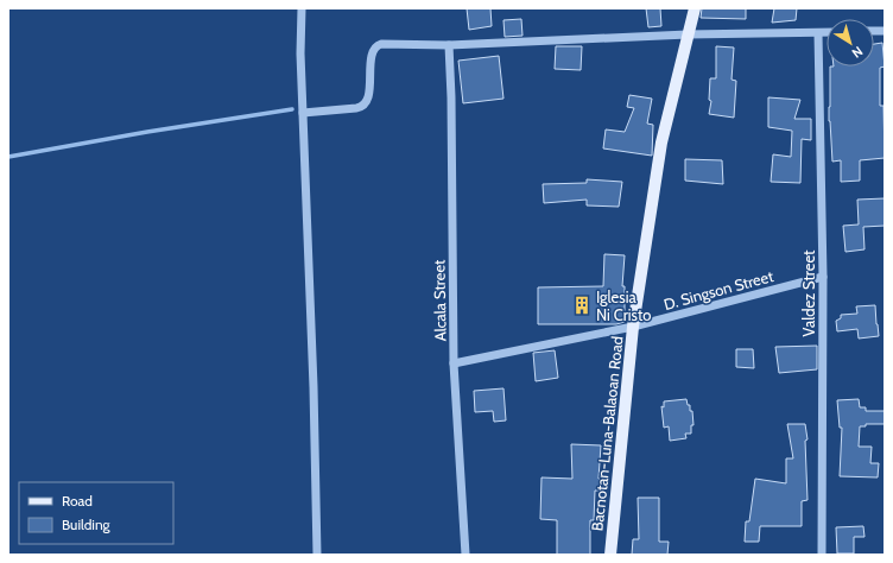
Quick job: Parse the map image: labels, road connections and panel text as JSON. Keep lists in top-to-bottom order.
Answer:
{
  "streets": {
    "main road": ["Bacnotan-Luna-Balaoan Road"],
    "street": ["D. Singson Street", "Valdez Street", "Alcala Street"]
  },
  "crossings": [
    ["D. Singson Street", "Valdez Street"],
    ["D. Singson Street", "Alcala Street"],
    ["D. Singson Street", "Bacnotan-Luna-Balaoan Road"]
  ],
  "places": {
    "building": ["Iglesia Ni Cristo"]
  },
  "legend": ["Road", "Building"],
  "north": "bottom right"
}
